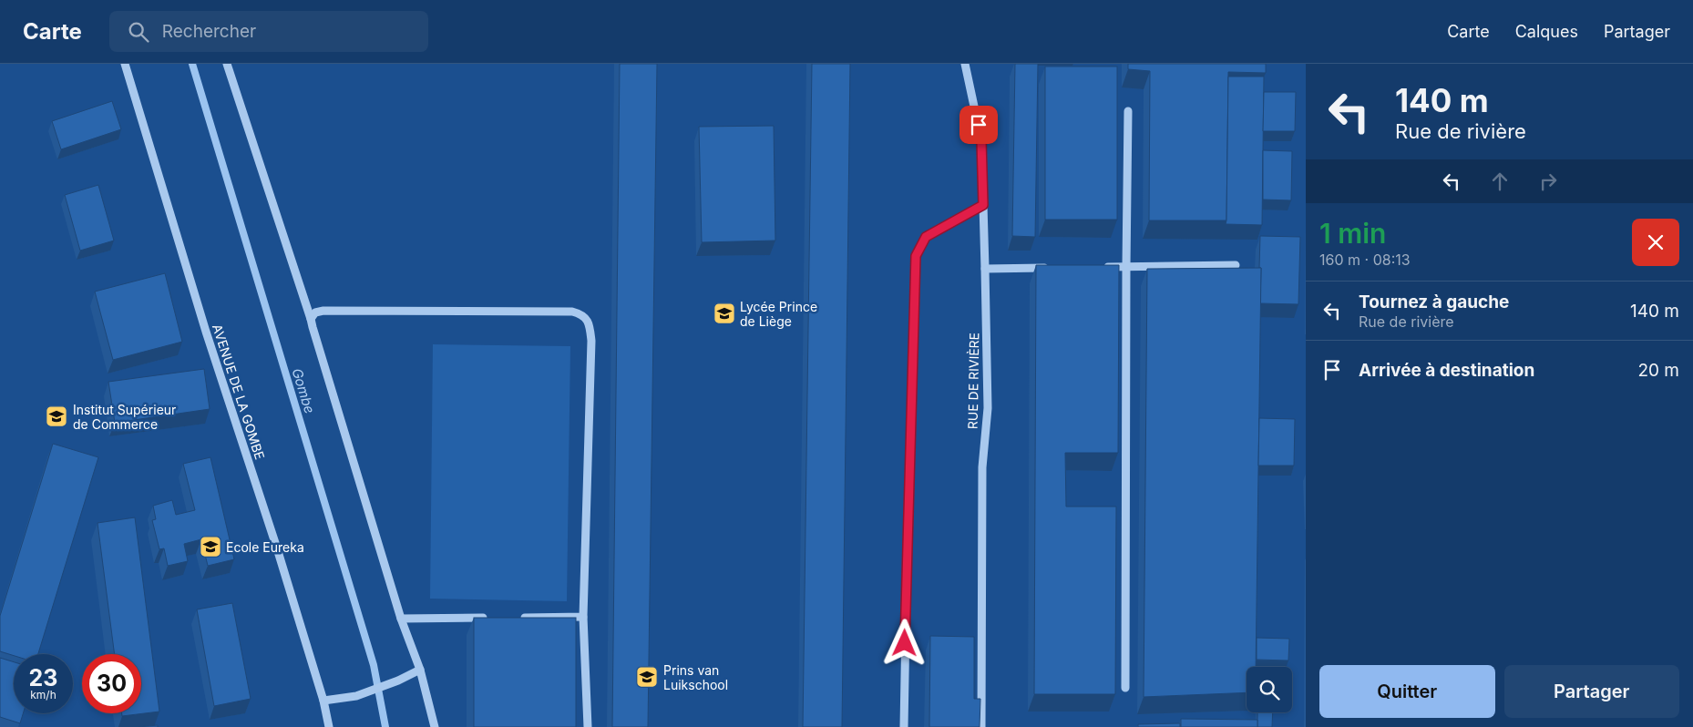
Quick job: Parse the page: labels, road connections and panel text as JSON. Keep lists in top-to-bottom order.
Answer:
{
  "streets": {
    "street": ["RUE DE RIVIÈRE", "AVENUE DE LA GOMBE"]
  },
  "water": ["Gombe"],
  "places": {
    "school or university": [
      "Lycée Prince de Liège",
      "Institut Supérieur de Commerce",
      "Ecole Eureka",
      "Prins van Luikschool"
    ]
  },
  "page": {
    "header": "Carte",
    "search": "Rechercher",
    "nav": ["Carte", "Calques", "Partager"],
    "turn": ["140 m", "Rue de rivière"],
    "heading": ["1 min", "160 m · 08:13"],
    "list": [
      {
        "name": "Tournez à gauche",
        "note": "Rue de rivière",
        "value": "140 m"
      },
      {
        "name": "Arrivée à destination",
        "value": "20 m"
      }
    ],
    "speed": "23 km/h",
    "limit": "30",
    "buttons": ["Quitter", "Partager"]
  }
}
